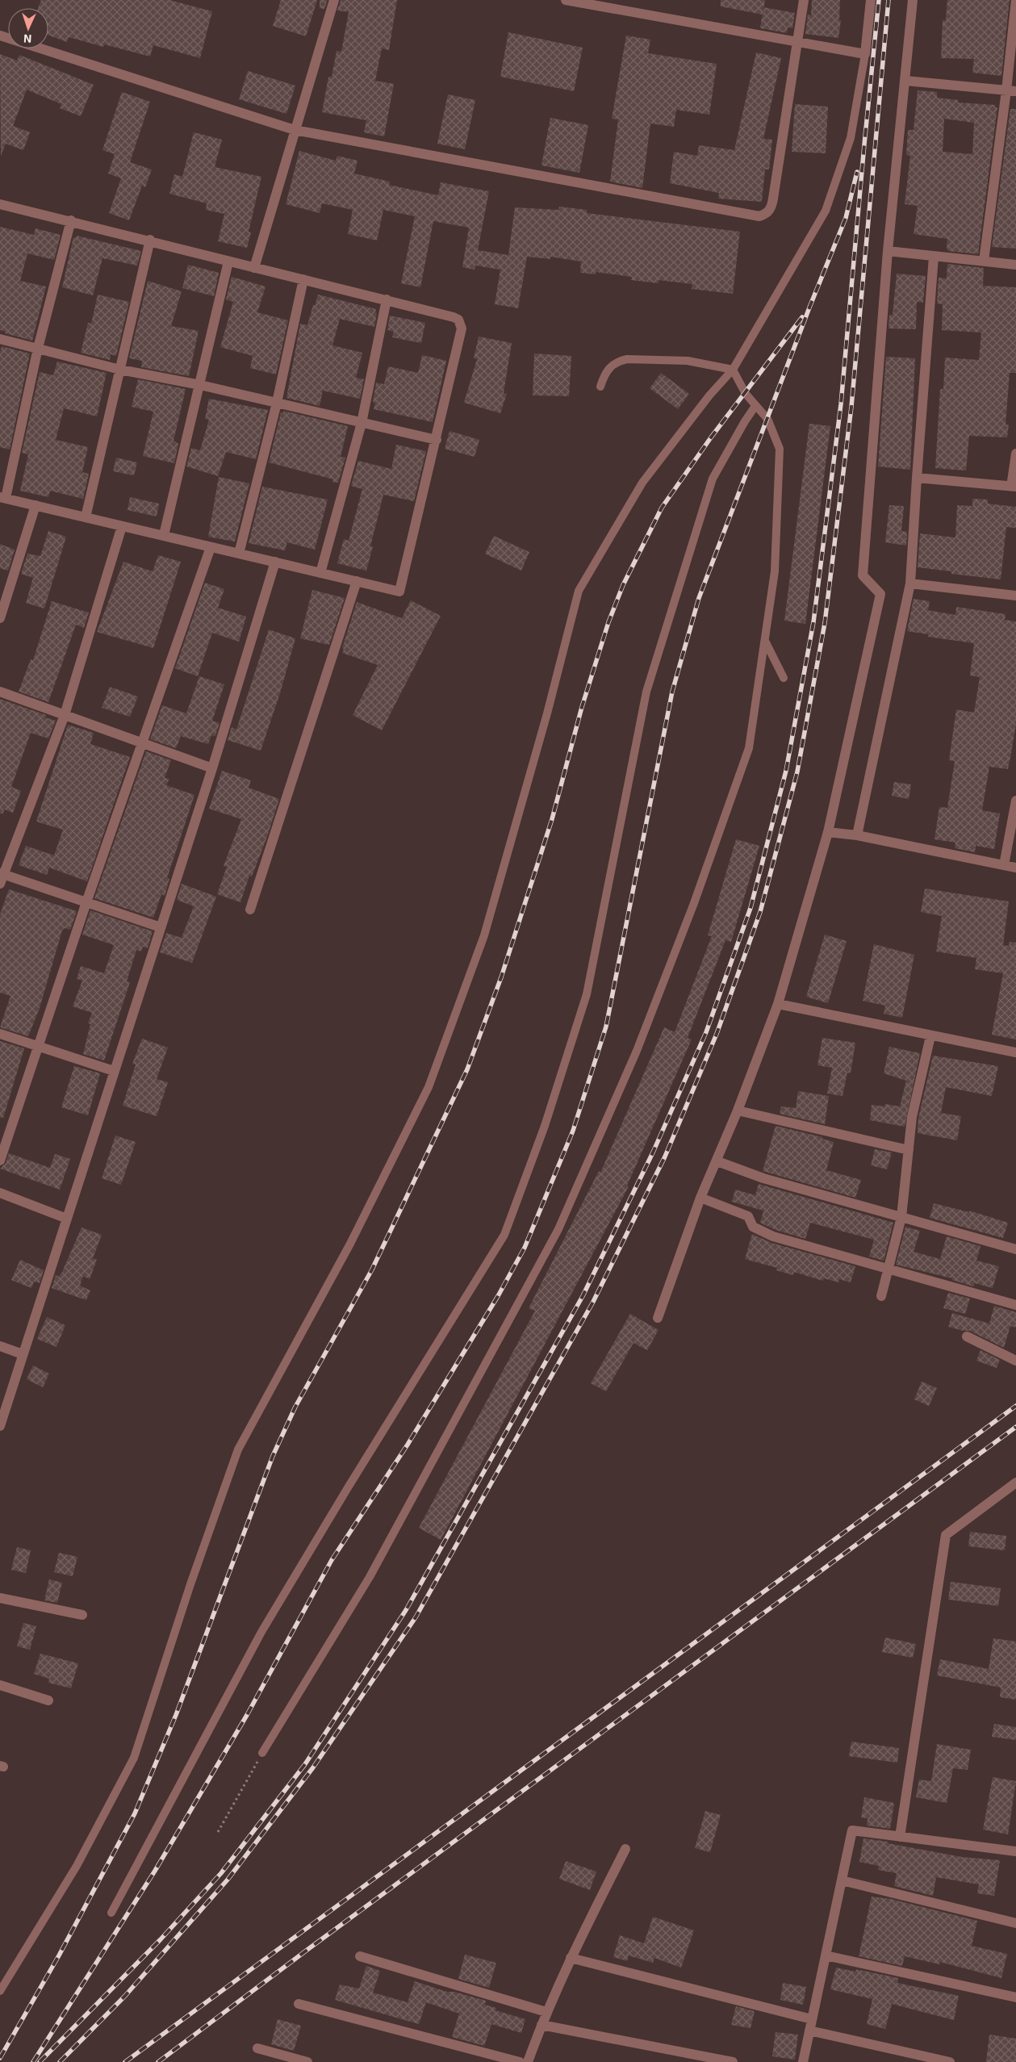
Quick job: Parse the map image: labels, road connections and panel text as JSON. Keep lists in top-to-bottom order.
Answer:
{
  "north": "bottom"
}
